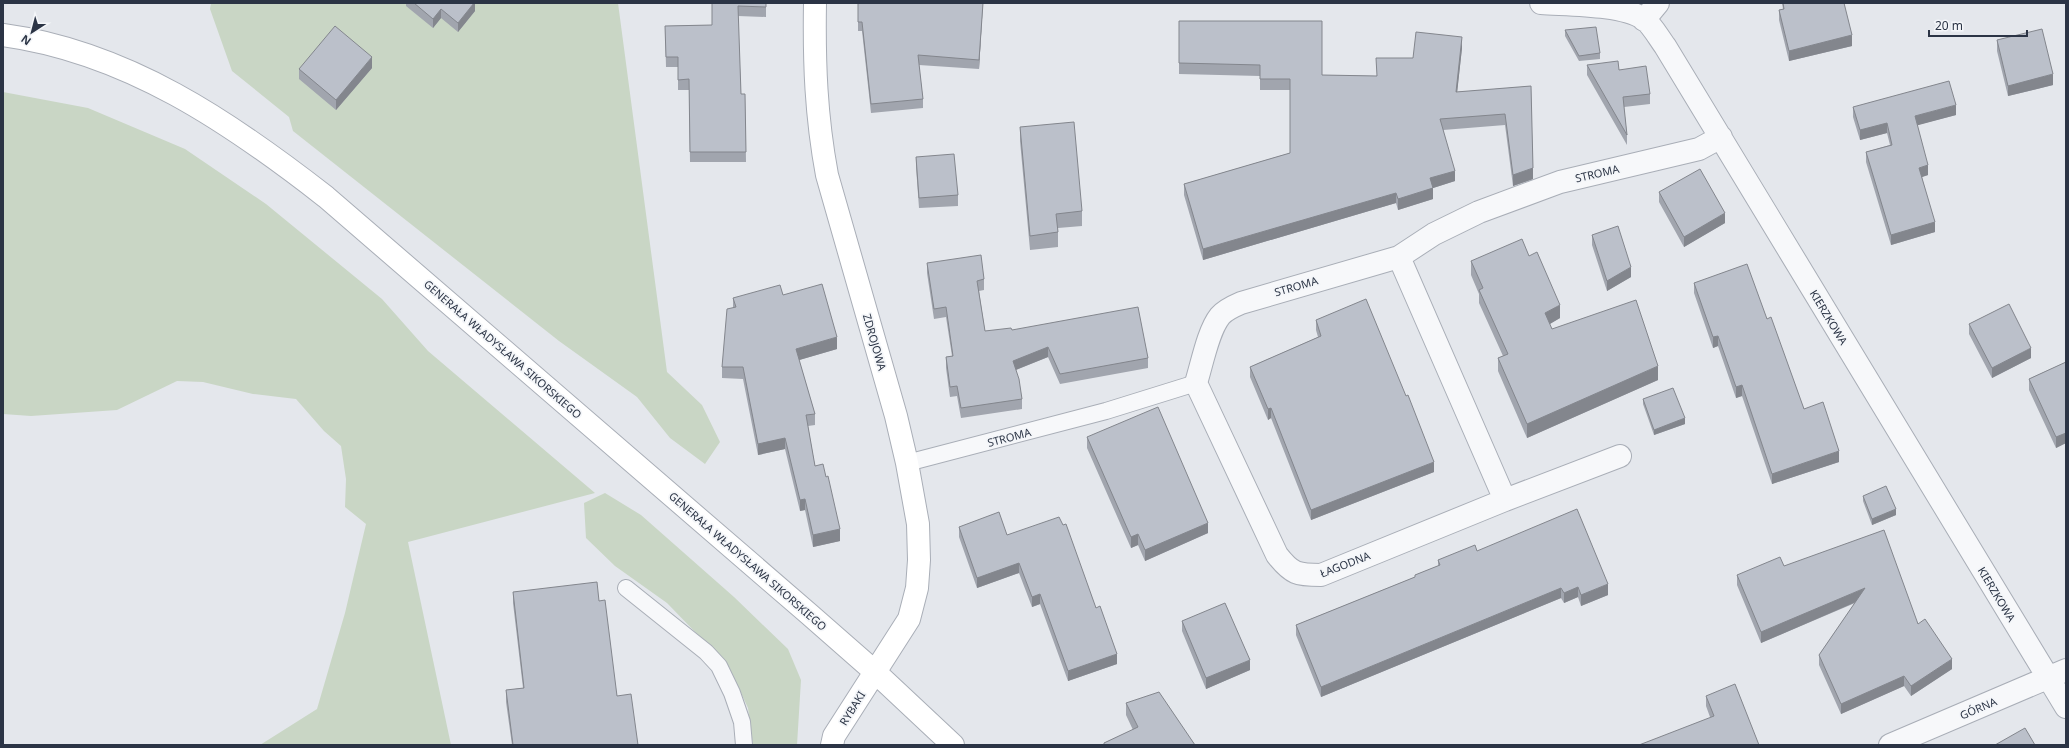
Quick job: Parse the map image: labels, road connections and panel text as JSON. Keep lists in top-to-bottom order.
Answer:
{
  "streets": {
    "street": [
      "STROMA",
      "KIERZKOWA",
      "ZDROJOWA",
      "GENERAŁA WŁADYSŁAWA SIKORSKIEGO",
      "ŁAGODNA",
      "RYBAKI",
      "GÓRNA"
    ]
  },
  "crossings": [
    ["STROMA", "KIERZKOWA"],
    ["STROMA", "ZDROJOWA"],
    ["STROMA", "ŁAGODNA"],
    ["KIERZKOWA", "GÓRNA"],
    ["ZDROJOWA", "GENERAŁA WŁADYSŁAWA SIKORSKIEGO"],
    ["ZDROJOWA", "RYBAKI"],
    ["GENERAŁA WŁADYSŁAWA SIKORSKIEGO", "RYBAKI"]
  ],
  "scale_bar": "20 m",
  "north": "bottom left"
}
